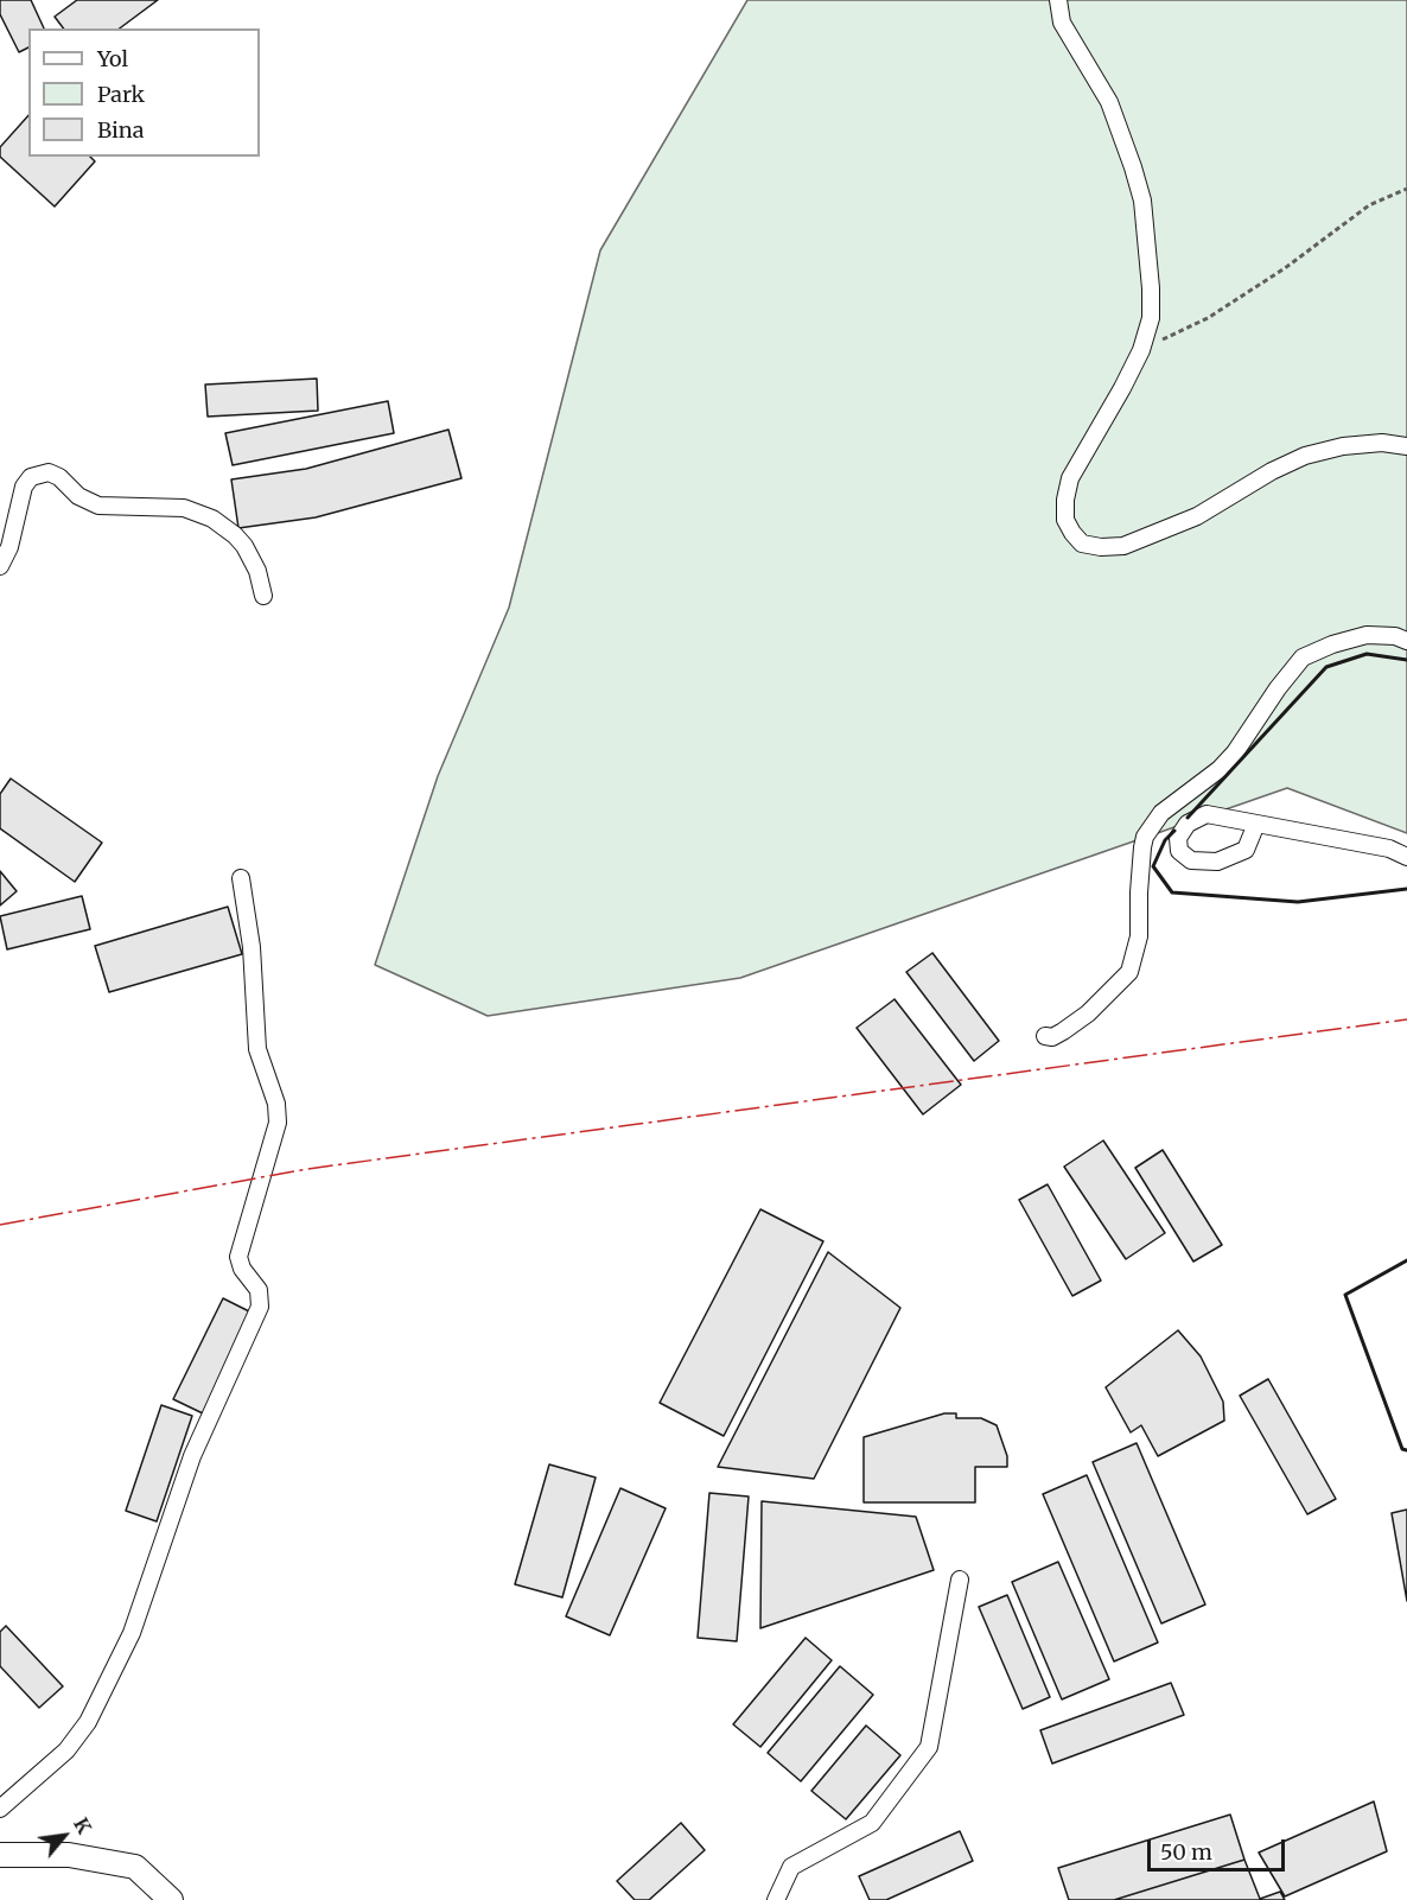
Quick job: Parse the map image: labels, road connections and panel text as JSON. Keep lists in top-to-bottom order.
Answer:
{
  "legend": ["Yol", "Park", "Bina"],
  "scale_bar": "50 m",
  "north": "top right"
}
